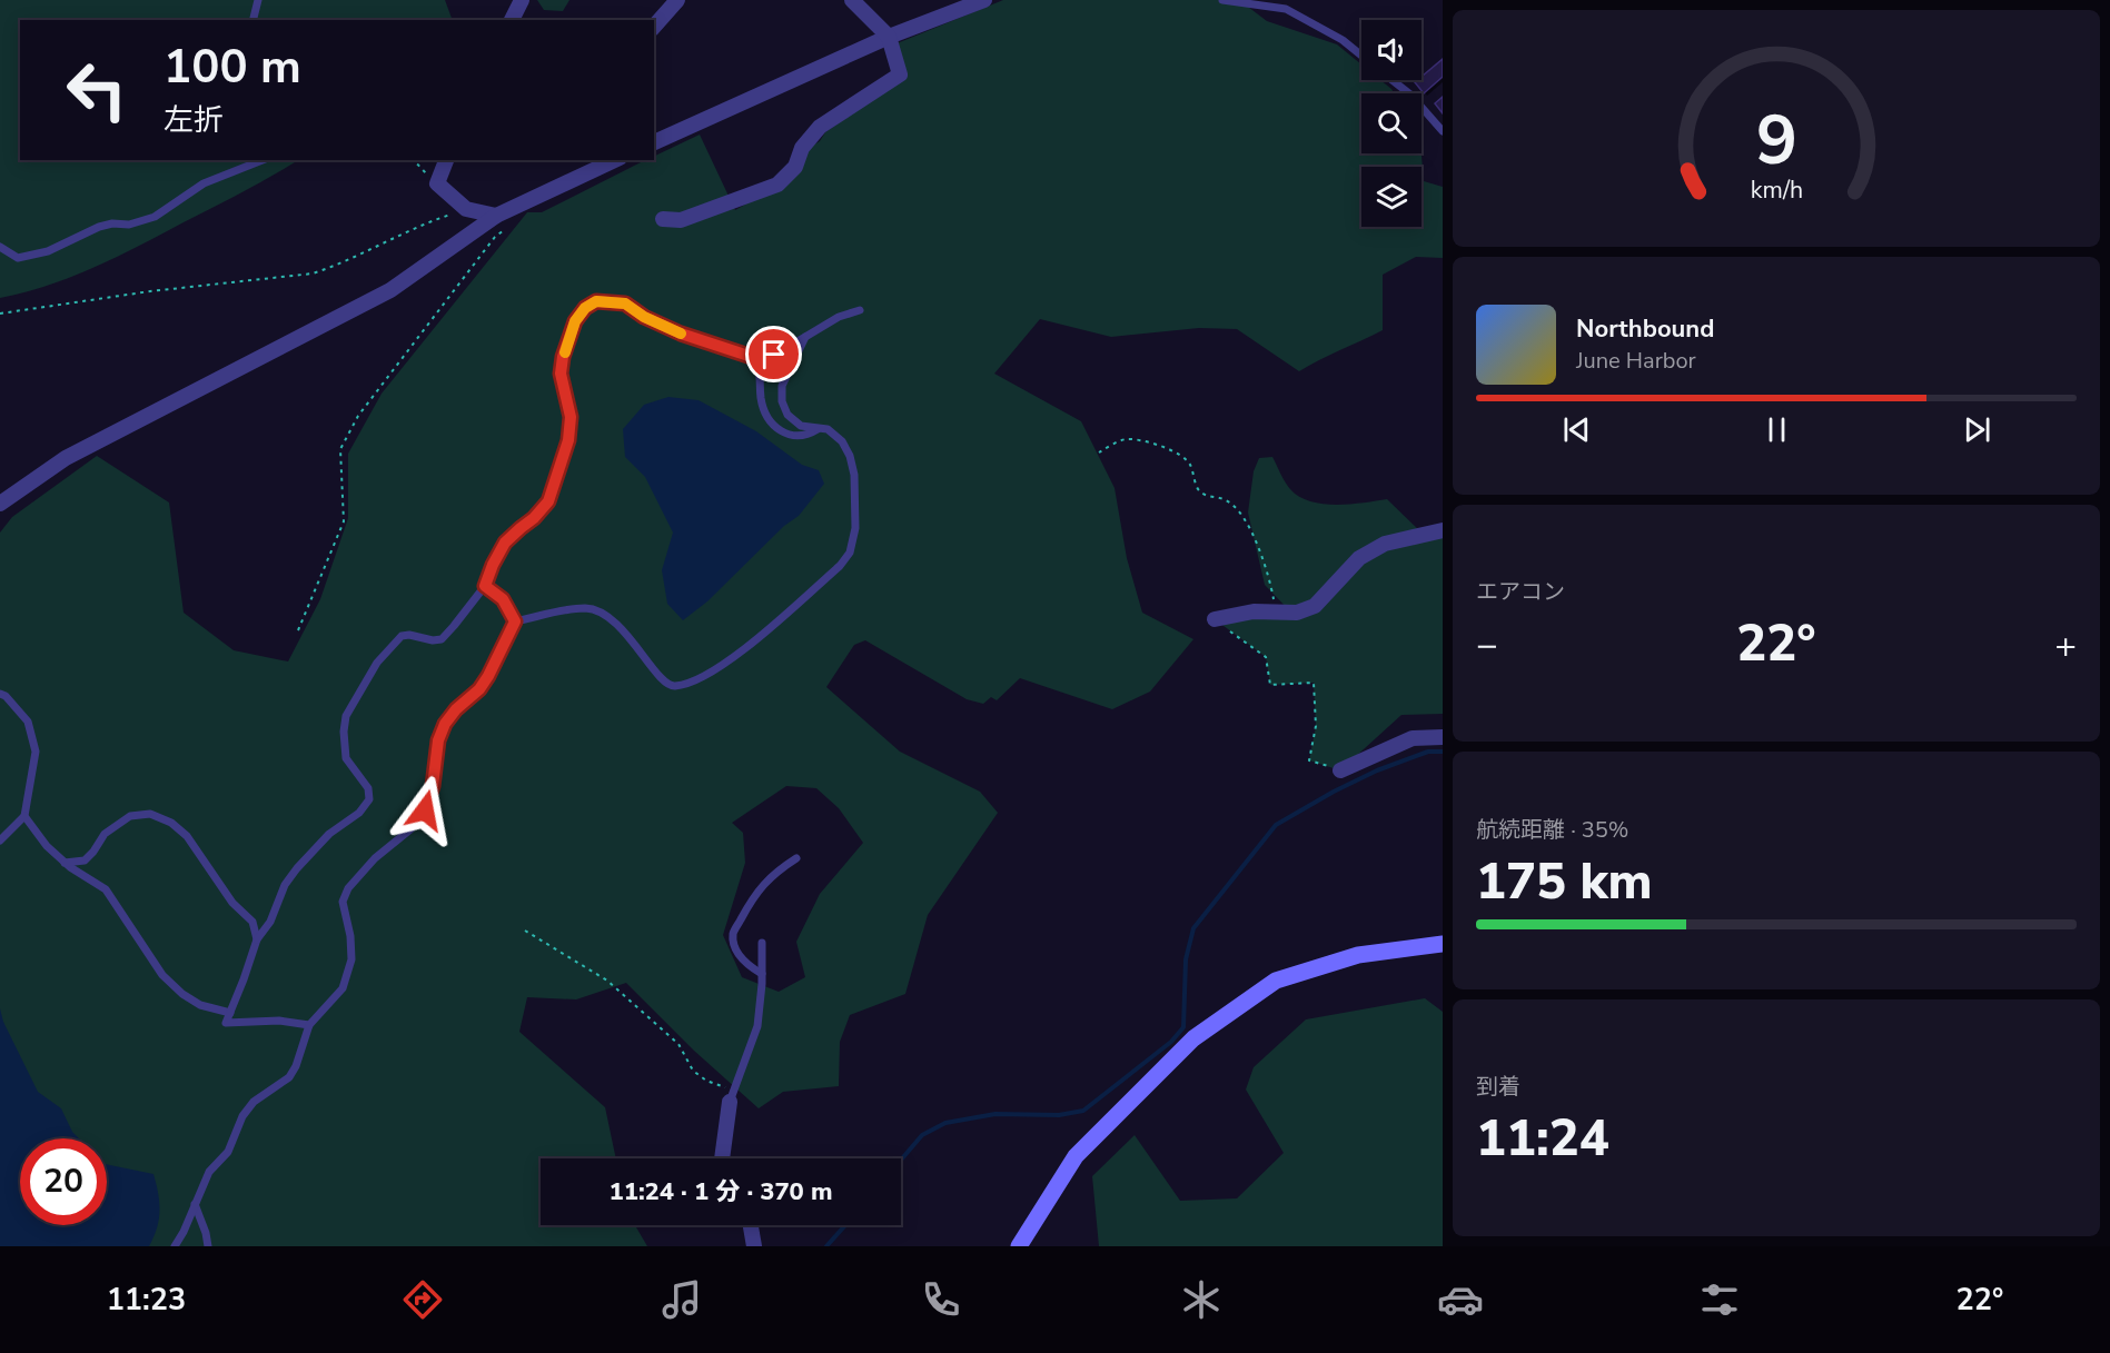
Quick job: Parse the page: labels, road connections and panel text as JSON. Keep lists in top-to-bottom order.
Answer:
{
  "page": {
    "turn": ["100 m", "左折"],
    "song": ["Northbound", "June Harbor"],
    "tile": [
      "エアコン",
      ["航続距離 · 35%", "175 km"],
      ["到着", "11:24"]
    ],
    "heat": ["−", "22°", "+"],
    "limit": "20",
    "trip": "11:24 · 1 分 · 370 m",
    "tabs": ["11:23", "22°"],
    "gauge": ["9", "km/h"]
  }
}
